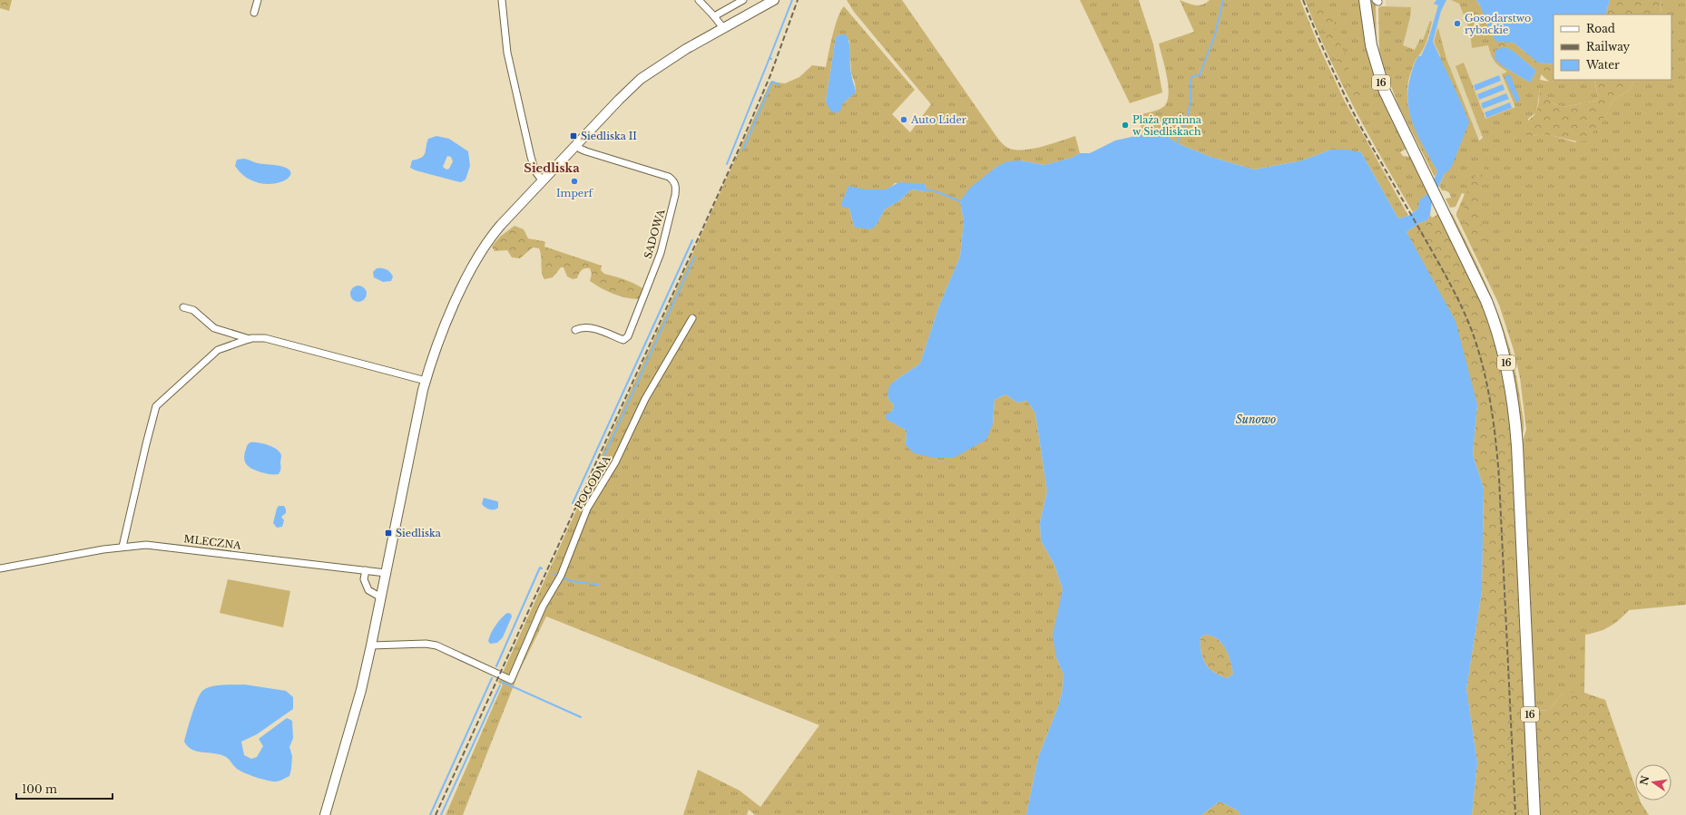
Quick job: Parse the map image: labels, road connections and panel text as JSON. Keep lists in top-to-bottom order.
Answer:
{
  "streets": {
    "main road": ["16"],
    "street": ["SADOWA", "POGODNA", "MLECZNA"]
  },
  "districts": ["Siedliska"],
  "water": ["Sunowo"],
  "places": {
    "other": [
      "Gosodarstwo rybackie",
      "Auto Lider",
      "Plaża gminna w Siedliskach",
      "Imperf"
    ],
    "transit": ["Siedliska II", "Siedliska"]
  },
  "legend": ["Road", "Railway", "Water"],
  "scale_bar": "100 m",
  "north": "left"
}
